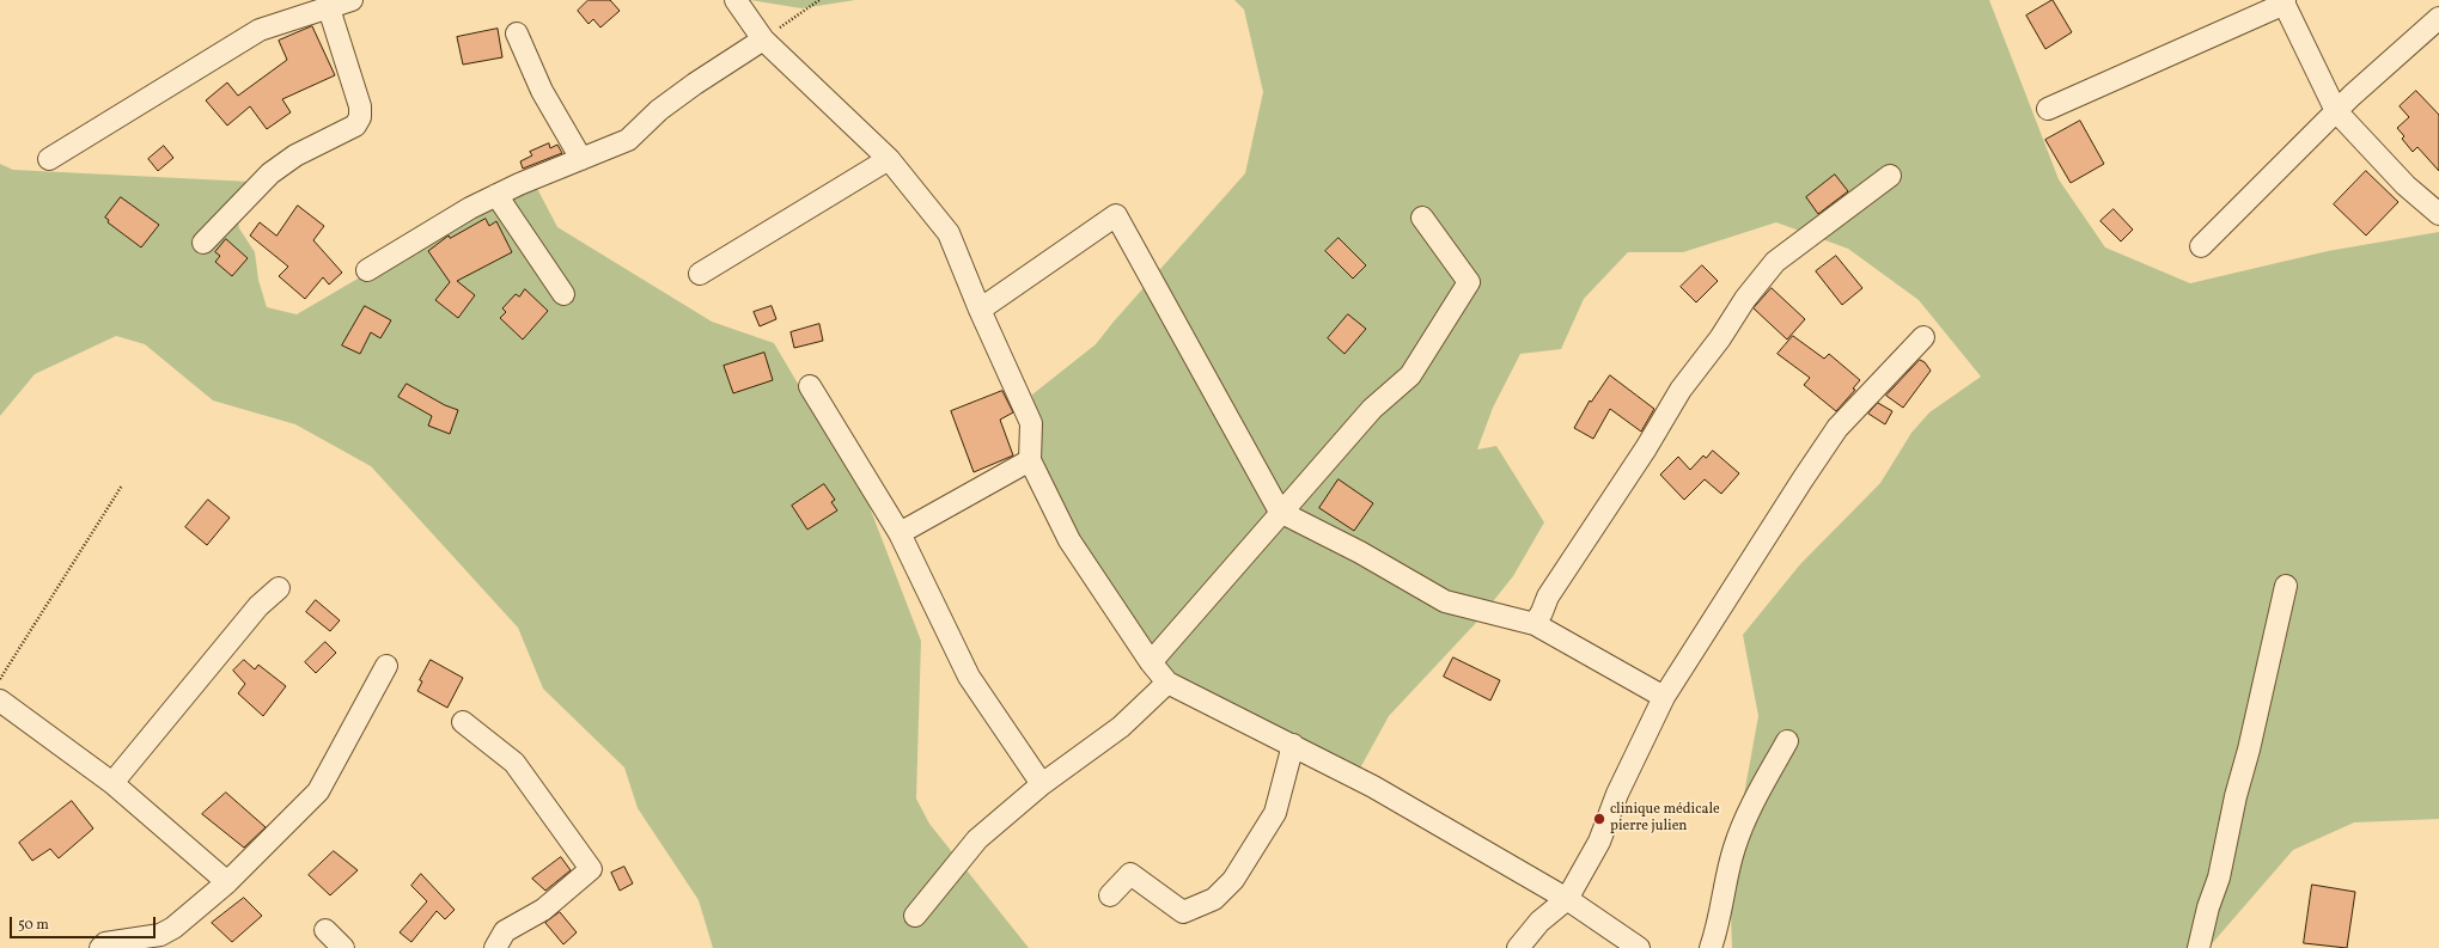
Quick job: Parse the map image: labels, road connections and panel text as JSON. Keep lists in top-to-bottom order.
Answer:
{
  "places": ["clinique médicale pierre julien"],
  "scale_bar": "50 m"
}
